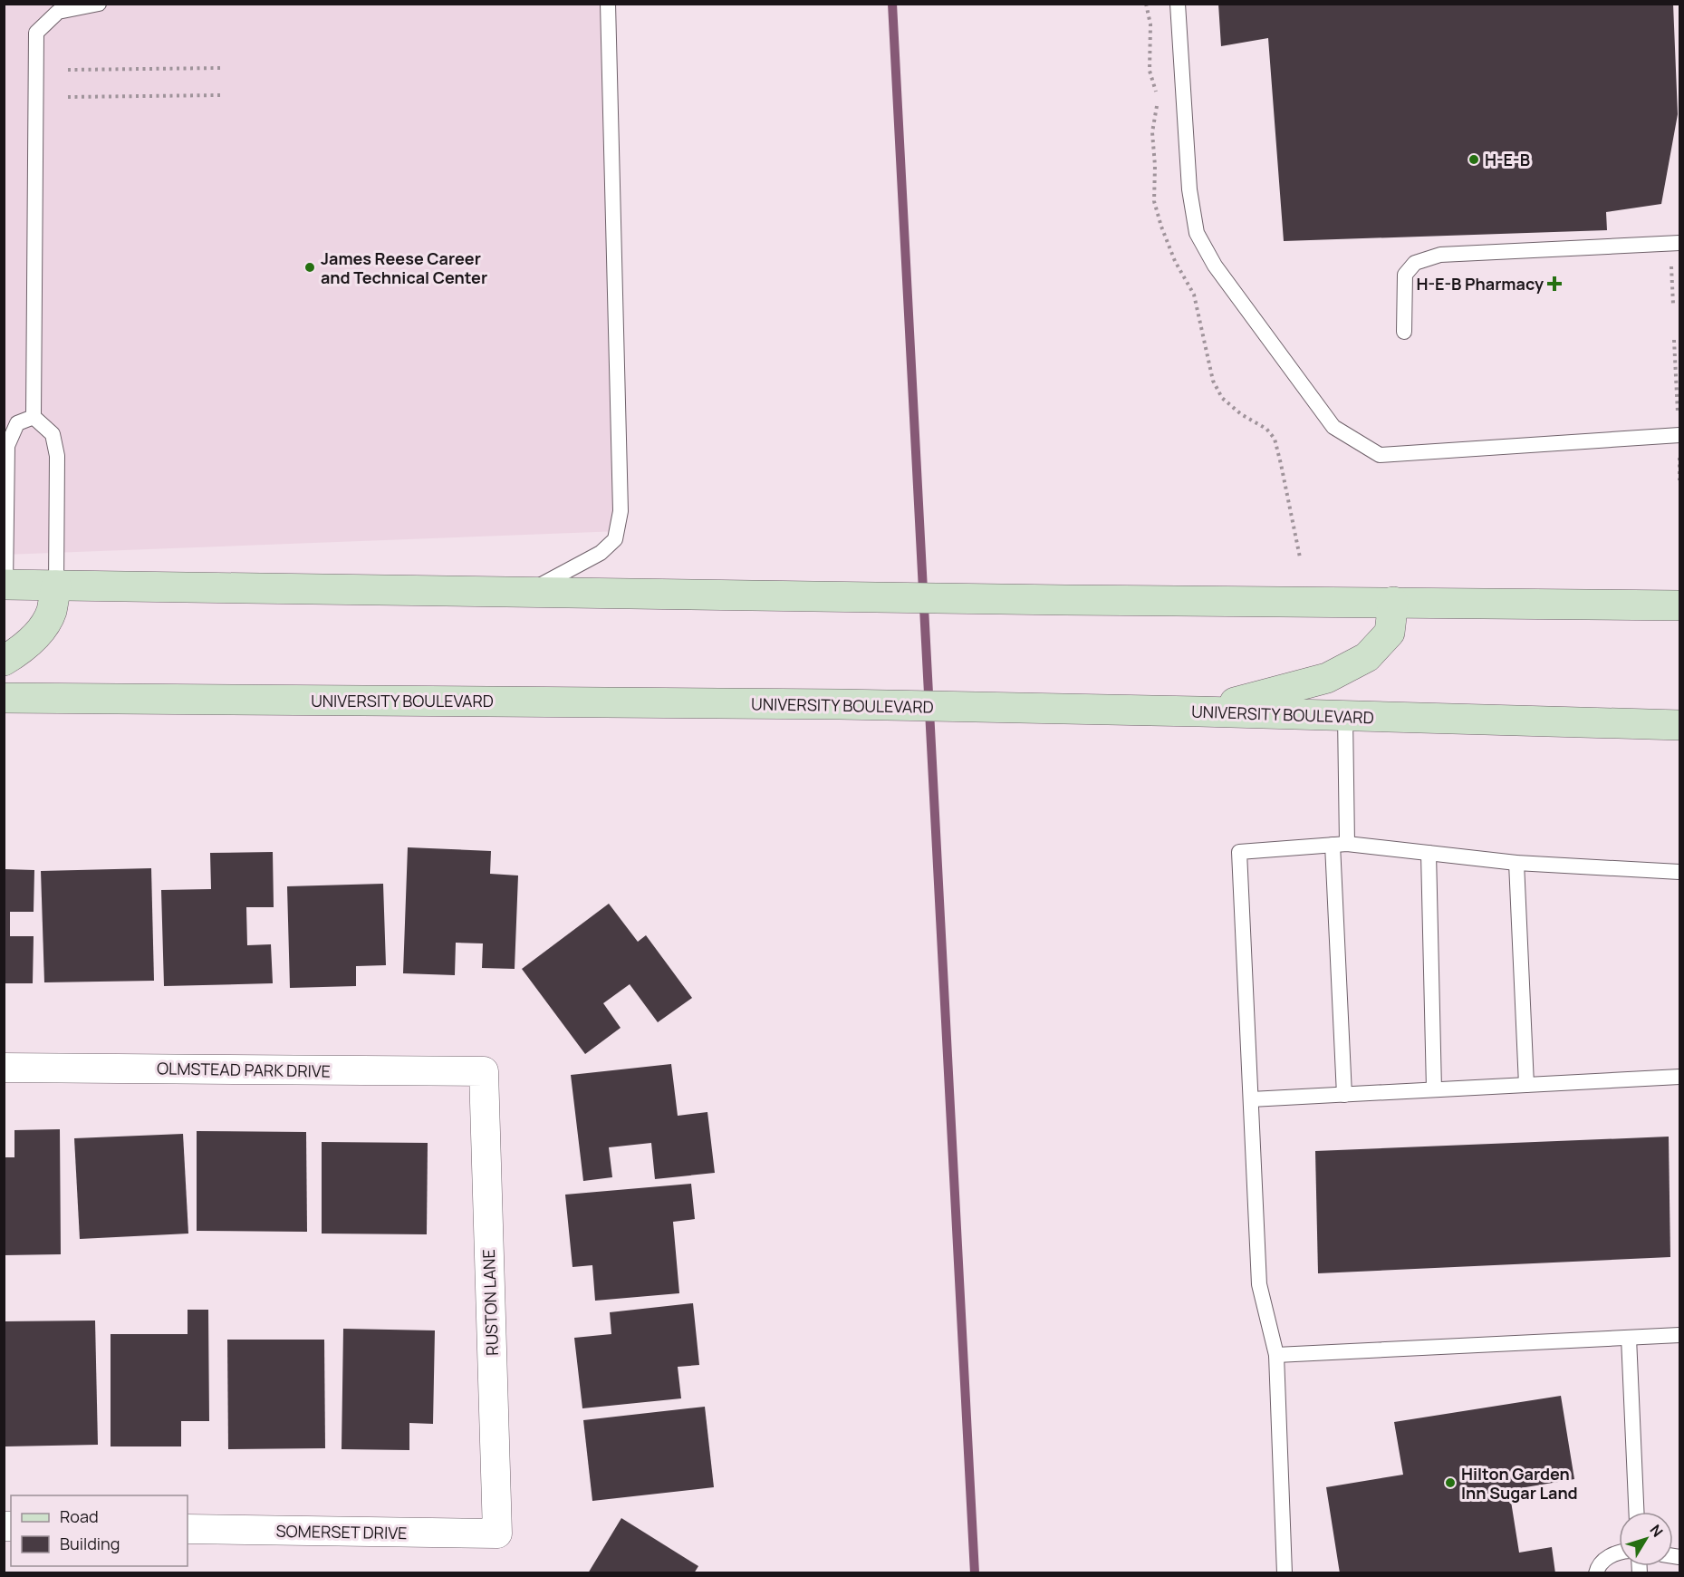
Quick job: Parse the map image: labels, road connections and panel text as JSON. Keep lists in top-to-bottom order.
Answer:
{
  "streets": {
    "main road": ["UNIVERSITY BOULEVARD"],
    "street": ["OLMSTEAD PARK DRIVE", "RUSTON LANE", "SOMERSET DRIVE"]
  },
  "crossings": [
    ["OLMSTEAD PARK DRIVE", "RUSTON LANE"],
    ["RUSTON LANE", "SOMERSET DRIVE"]
  ],
  "places": {
    "other": ["H-E-B", "James Reese Career and Technical Center", "Hilton Garden Inn Sugar Land"],
    "health": ["H-E-B Pharmacy"]
  },
  "legend": ["Road", "Building"],
  "north": "top right"
}
